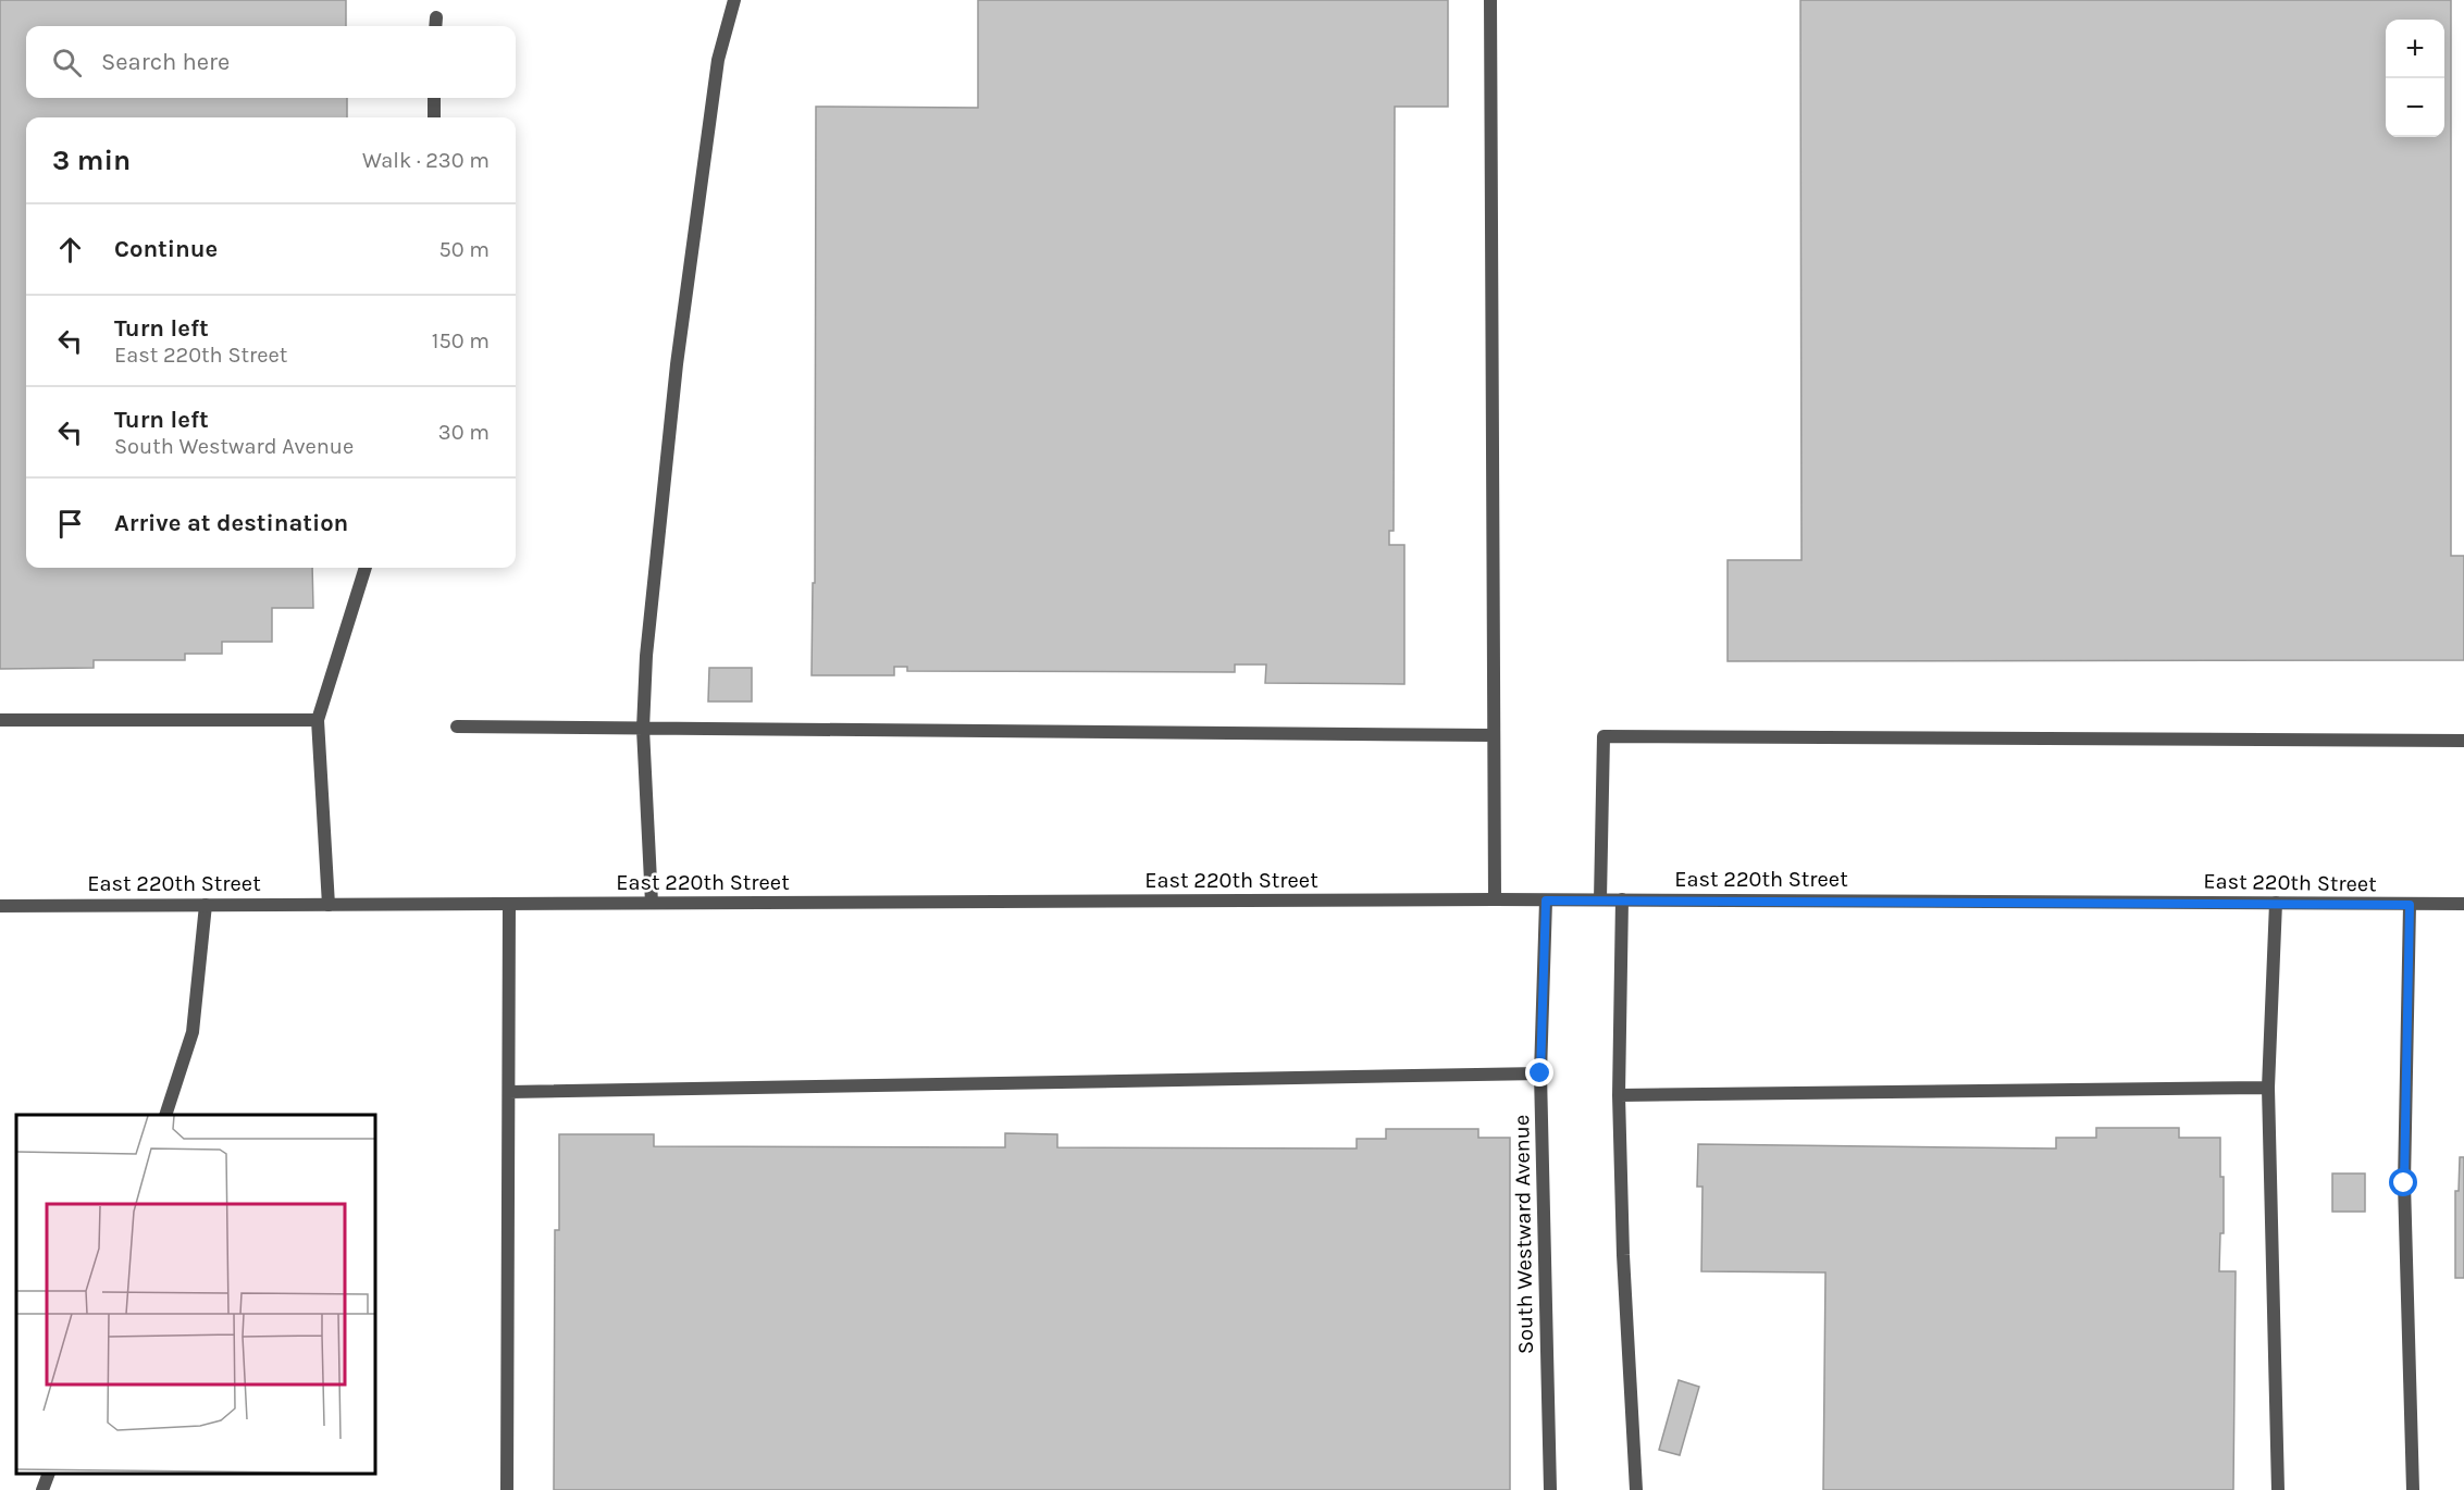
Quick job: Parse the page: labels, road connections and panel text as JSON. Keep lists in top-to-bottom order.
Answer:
{
  "streets": {
    "street": ["East 220th Street", "South Westward Avenue"]
  },
  "crossings": [
    ["East 220th Street", "South Westward Avenue"]
  ],
  "page": {
    "map_buttons": ["+", "−"],
    "search": "Search here",
    "heading": ["3 min", "Walk · 230 m"],
    "list": [
      ["Continue", "50 m"],
      ["Turn left", "East 220th Street", "150 m"],
      ["Turn left", "South Westward Avenue", "30 m"],
      "Arrive at destination"
    ]
  }
}
